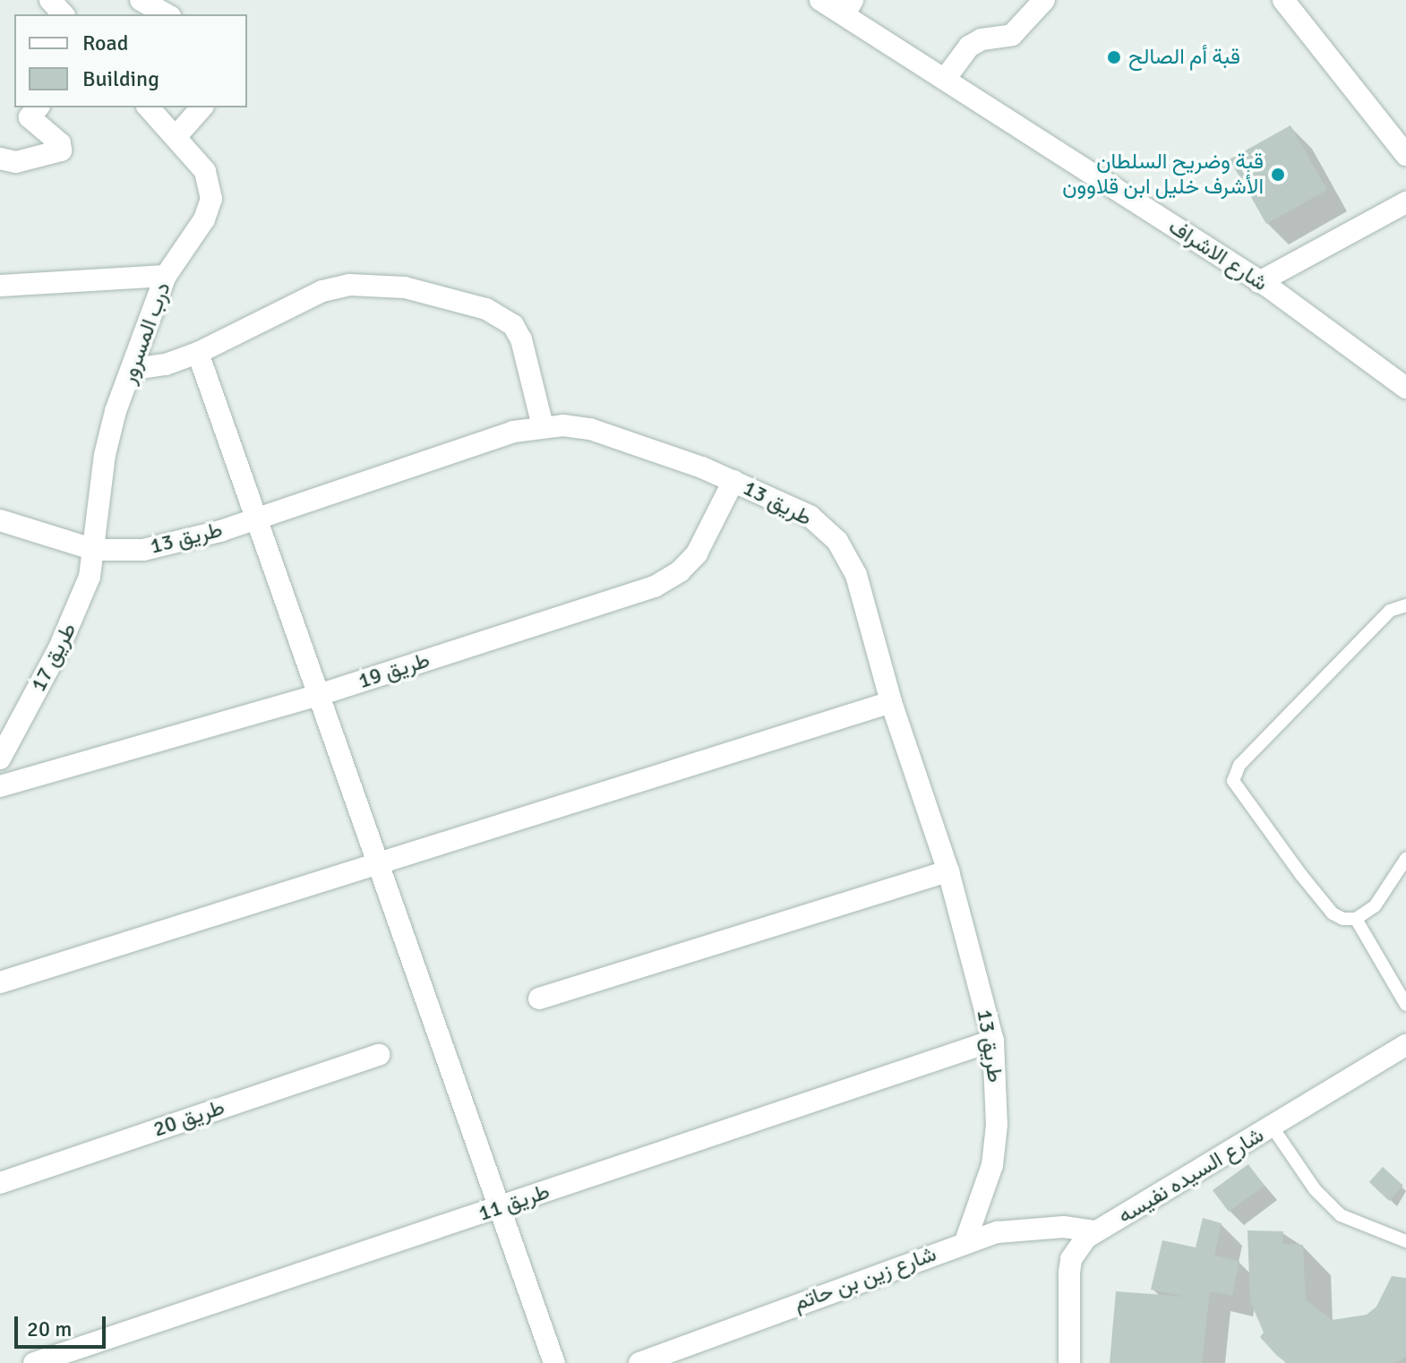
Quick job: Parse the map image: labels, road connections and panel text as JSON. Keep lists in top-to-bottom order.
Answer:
{
  "streets": {
    "street": [
      "شارع الاشراف",
      "درب المسرور",
      "طريق 13",
      "طريق 17",
      "طريق 19",
      "طريق 20",
      "شارع السيده نفيسه",
      "طريق 11",
      "شارع زين بن حاتم"
    ]
  },
  "crossings": [
    ["درب المسرور", "طريق 13"],
    ["درب المسرور", "طريق 17"],
    ["طريق 13", "طريق 17"],
    ["طريق 13", "طريق 19"],
    ["طريق 13", "طريق 11"],
    ["طريق 13", "شارع زين بن حاتم"],
    ["شارع السيده نفيسه", "شارع زين بن حاتم"]
  ],
  "places": ["قبة أم الصالح", "قبة وضريح السلطان الأشرف خليل ابن قلاوون"],
  "legend": ["Road", "Building"],
  "scale_bar": "20 m"
}
